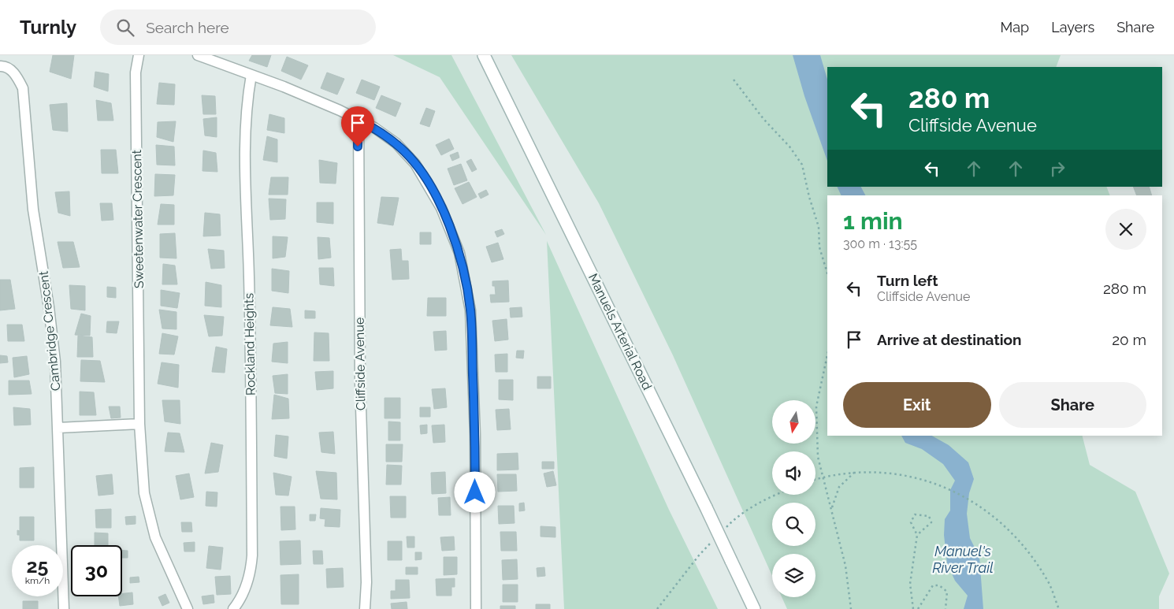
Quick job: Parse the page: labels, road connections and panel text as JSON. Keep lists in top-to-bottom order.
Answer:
{
  "streets": {
    "main road": ["Manuels Arterial Road"],
    "street": [
      "Sweetenwater Crescent",
      "Cambridge Crescent",
      "Rockland Heights",
      "Cliffside Avenue"
    ]
  },
  "water": ["Manuel's River Trail"],
  "north": "bottom",
  "page": {
    "header": "Turnly",
    "search": "Search here",
    "nav": ["Map", "Layers", "Share"],
    "turn": ["280 m", "Cliffside Avenue"],
    "heading": ["1 min", "300 m · 13:55"],
    "list": [
      {
        "name": "Turn left",
        "note": "Cliffside Avenue",
        "value": "280 m"
      },
      {
        "name": "Arrive at destination",
        "value": "20 m"
      }
    ],
    "buttons": ["Exit", "Share"],
    "speed": "25 km/h",
    "limit": "30"
  }
}
